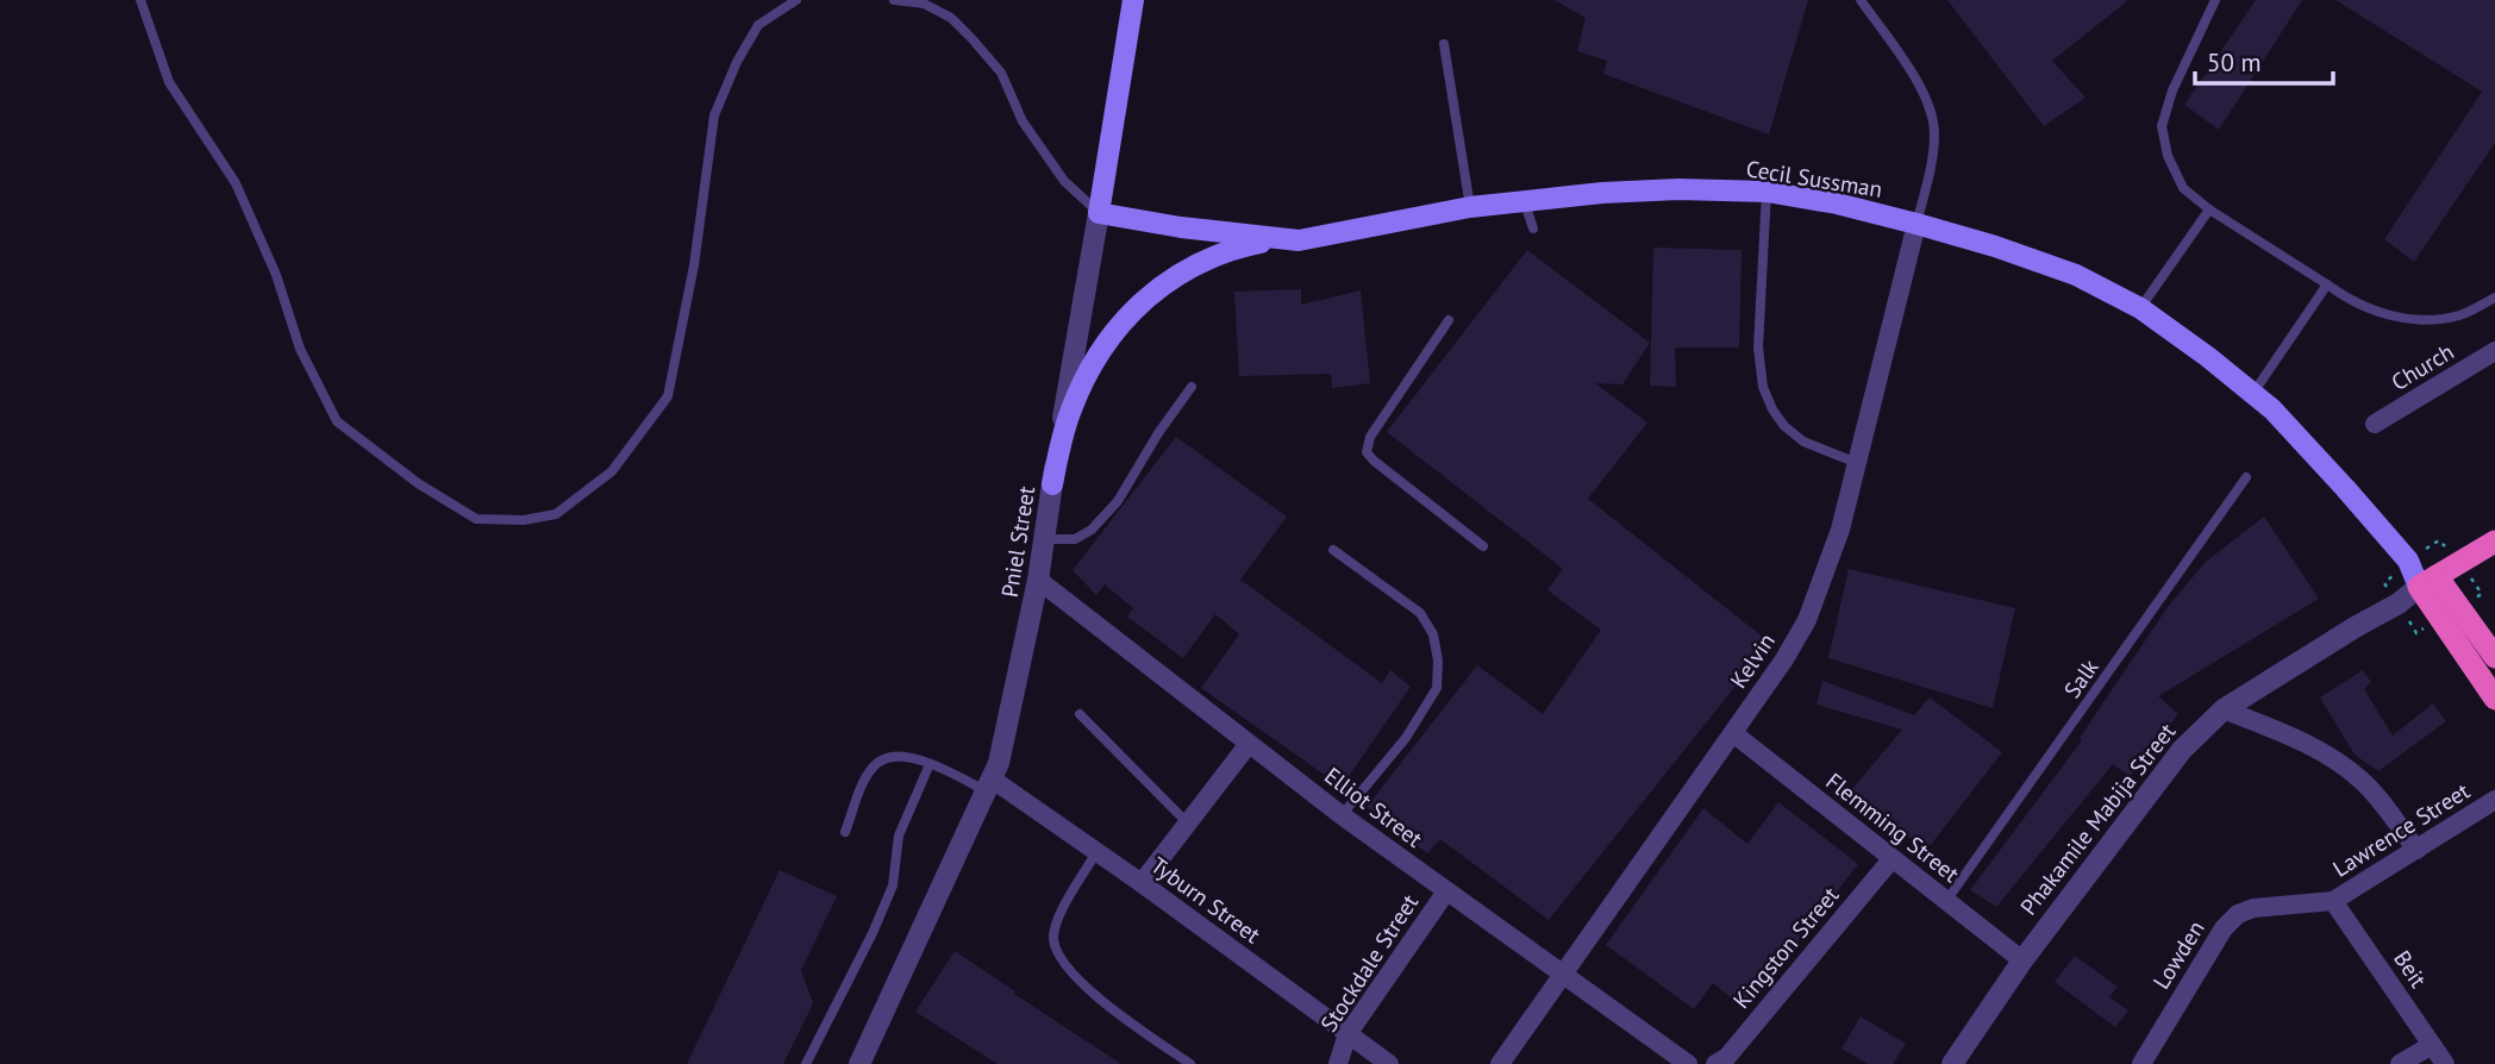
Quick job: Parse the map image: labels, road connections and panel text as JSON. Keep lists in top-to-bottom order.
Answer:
{
  "streets": {
    "highway": ["Phakamile Mabija Street"],
    "main road": ["Cecil Sussman", "Pniel Street"],
    "street": [
      "Church",
      "Kelvin",
      "Elliot Street",
      "Flemming Street",
      "Lawrence Street",
      "Tyburn Street",
      "Kingston Street",
      "Lowden",
      "Stockdale Street",
      "Beit"
    ],
    "lane": ["Salk"]
  },
  "crossings": [
    ["Cecil Sussman", "Pniel Street"],
    ["Cecil Sussman", "Kelvin"],
    ["Cecil Sussman", "Phakamile Mabija Street"],
    ["Pniel Street", "Elliot Street"],
    ["Pniel Street", "Tyburn Street"],
    ["Kelvin", "Elliot Street"],
    ["Kelvin", "Flemming Street"],
    ["Salk", "Flemming Street"],
    ["Elliot Street", "Stockdale Street"],
    ["Phakamile Mabija Street", "Flemming Street"],
    ["Flemming Street", "Kingston Street"],
    ["Lawrence Street", "Lowden"],
    ["Lawrence Street", "Beit"],
    ["Tyburn Street", "Stockdale Street"],
    ["Lowden", "Beit"]
  ],
  "scale_bar": "50 m"
}
